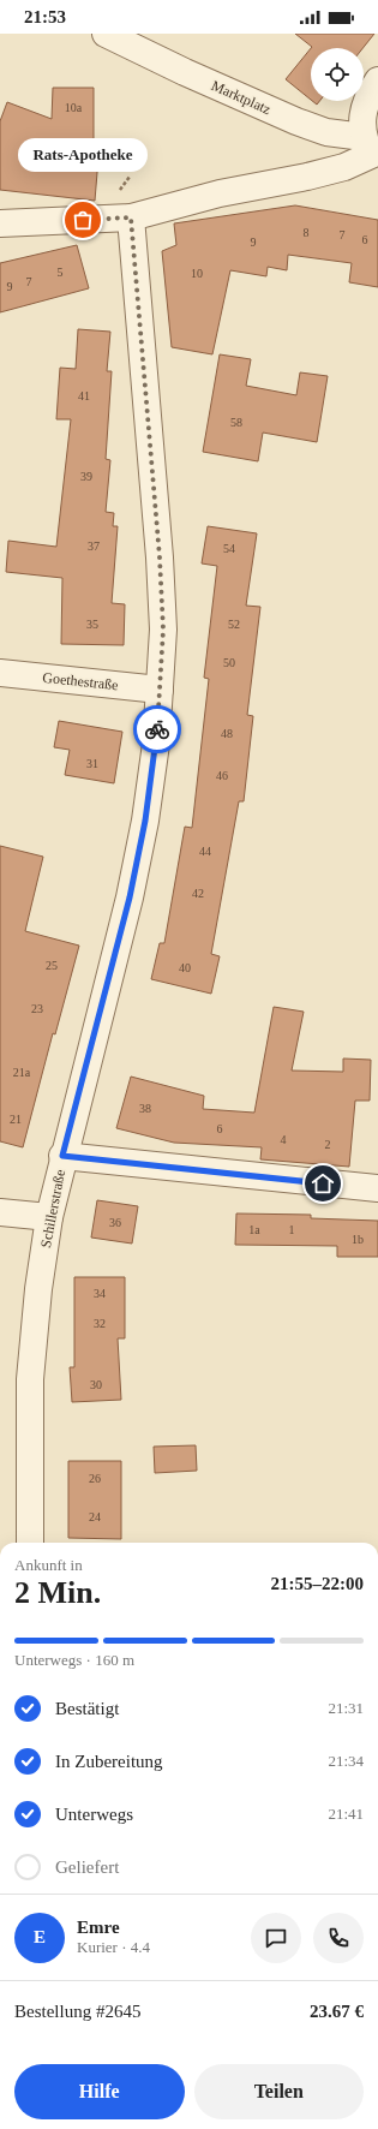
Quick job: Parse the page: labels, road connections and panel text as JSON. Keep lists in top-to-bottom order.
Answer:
{
  "streets": {
    "street": ["Marktplatz", "Goethestraße", "Schillerstraße"]
  },
  "crossings": [
    ["Goethestraße", "Schillerstraße"]
  ],
  "places": ["Rats-Apotheke"],
  "house_numbers": [
    "10a",
    "8",
    "7",
    "6",
    "9",
    "5",
    "10",
    "7",
    "9",
    "41",
    "58",
    "39",
    "37",
    "54",
    "35",
    "52",
    "50",
    "48",
    "31",
    "46",
    "44",
    "42",
    "25",
    "40",
    "23",
    "21a",
    "38",
    "21",
    "6",
    "4",
    "2",
    "36",
    "1a",
    "1",
    "1b",
    "34",
    "32",
    "30",
    "26",
    "24"
  ],
  "page": {
    "status": "21:53",
    "bubble": "Rats-Apotheke",
    "heading": ["2 Min.", "Ankunft in", "21:55–22:00"],
    "panel": [
      "Emre",
      "Kurier · 4.4",
      "Bestellung #2645",
      "23.67 €"
    ],
    "bar": "Unterwegs · 160 m",
    "list": [
      ["Bestätigt", "21:31"],
      ["In Zubereitung", "21:34"],
      ["Unterwegs", "21:41"],
      "Geliefert"
    ],
    "round": "E",
    "buttons": ["Hilfe", "Teilen"]
  }
}
